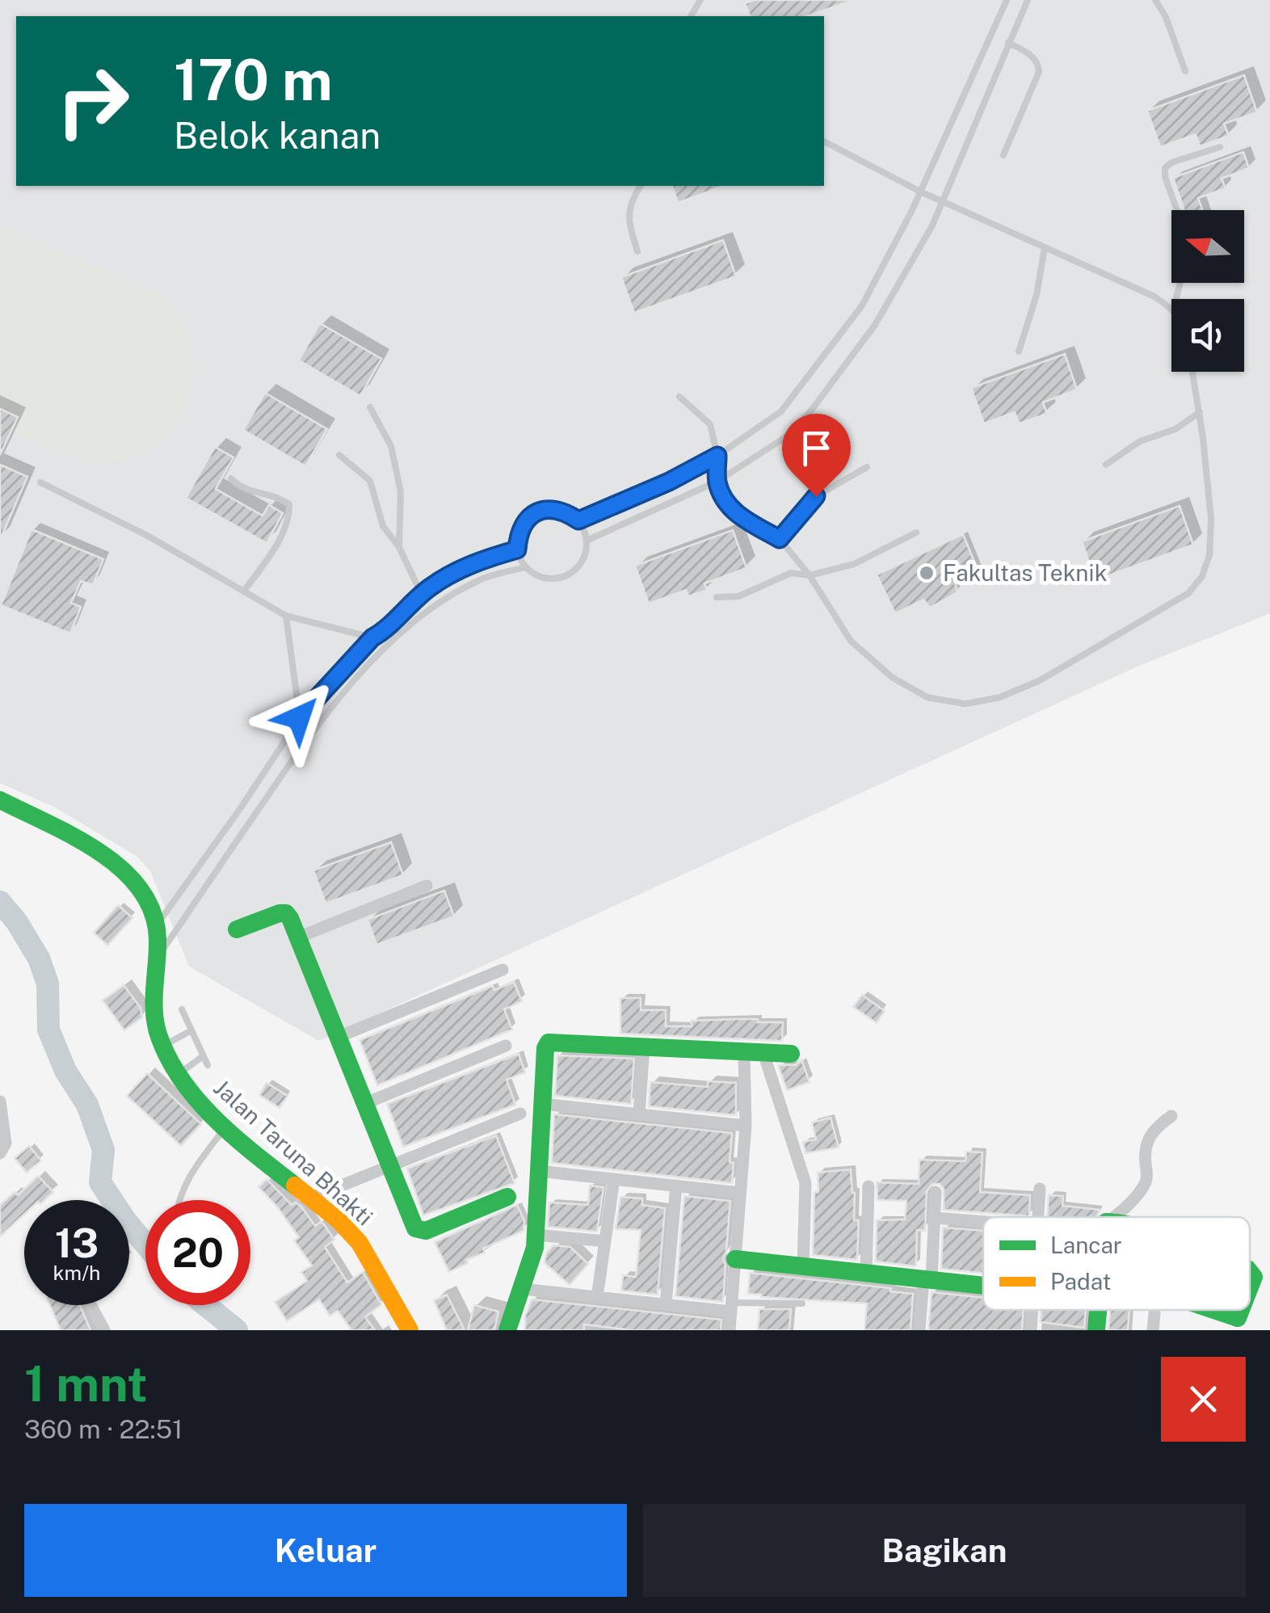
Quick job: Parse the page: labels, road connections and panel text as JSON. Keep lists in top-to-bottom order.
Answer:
{
  "streets": {
    "street": ["Jalan Taruna Bhakti"]
  },
  "places": ["Fakultas Teknik"],
  "legend": ["Lancar", "Padat"],
  "north": "left",
  "page": {
    "turn": ["170 m", "Belok kanan"],
    "speed": "13 km/h",
    "limit": "20",
    "heading": ["1 mnt", "360 m · 22:51"],
    "buttons": ["Keluar", "Bagikan"]
  }
}
